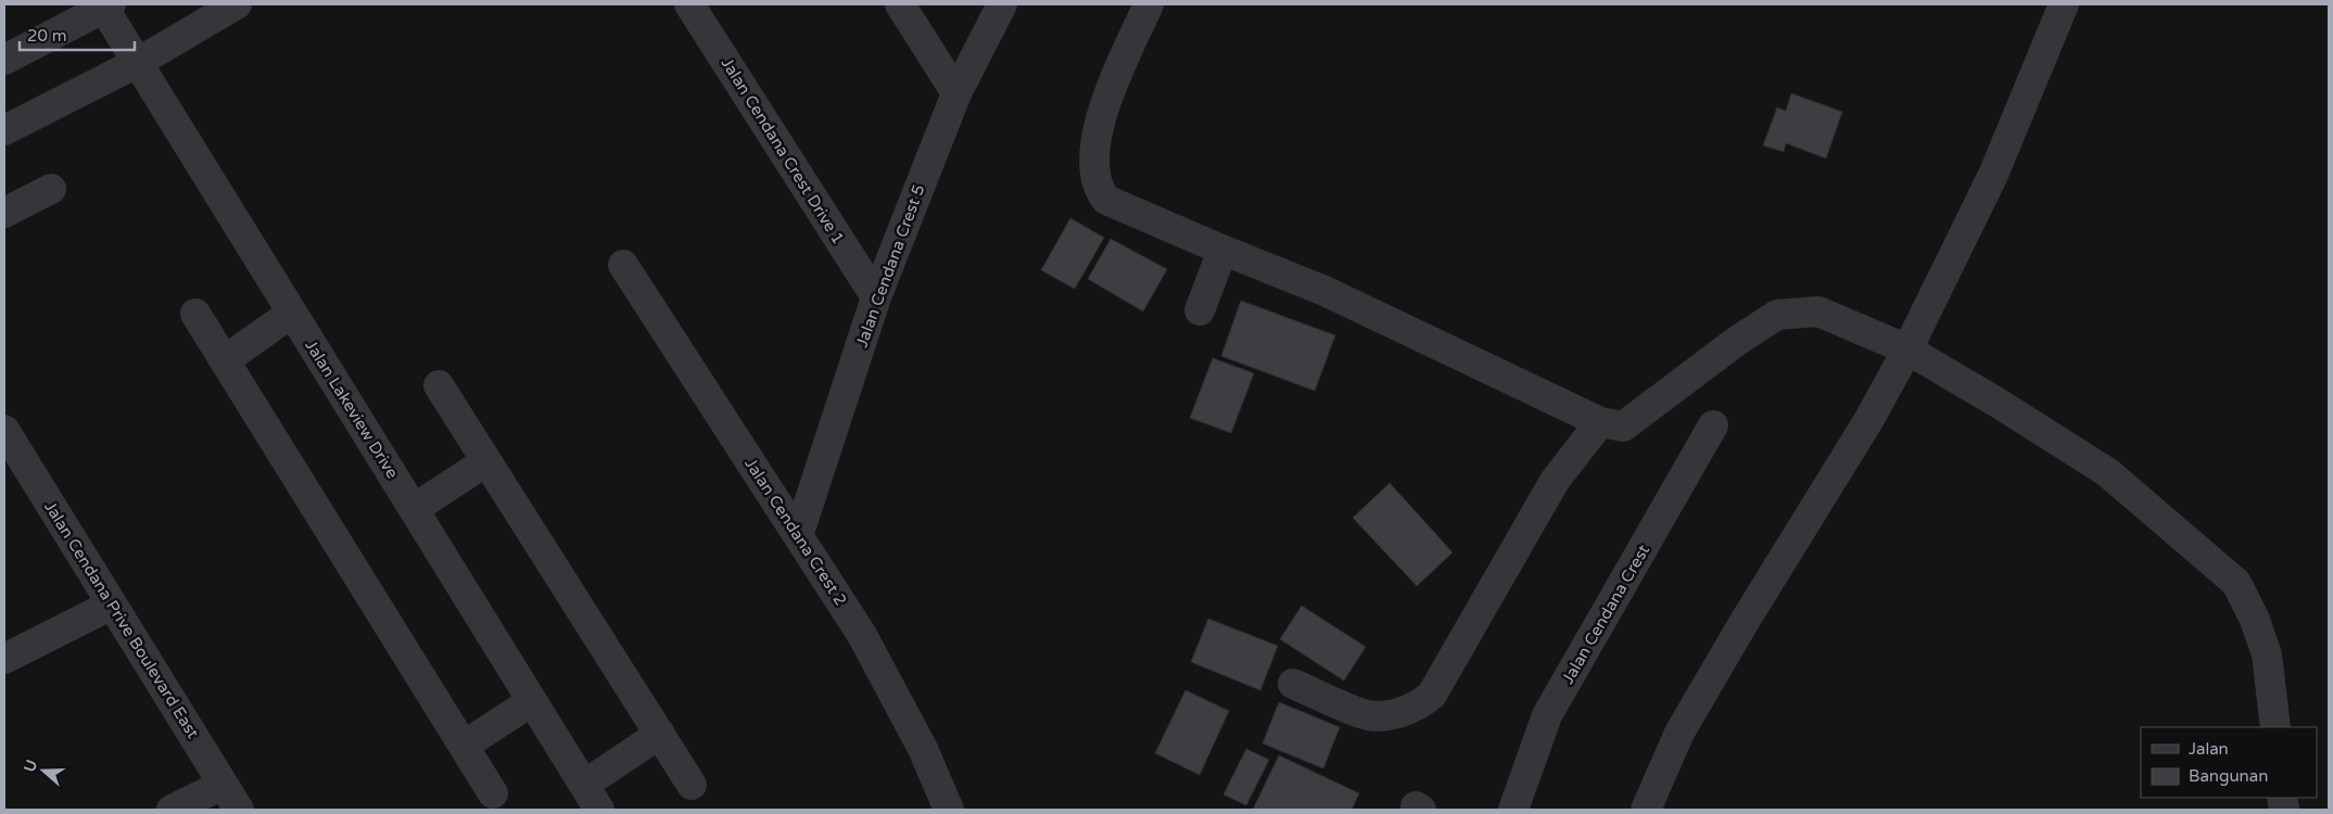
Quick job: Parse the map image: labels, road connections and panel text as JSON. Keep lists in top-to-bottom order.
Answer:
{
  "streets": {
    "street": [
      "Jalan Cendana Crest Drive 1",
      "Jalan Cendana Crest 5",
      "Jalan Lakeview Drive",
      "Jalan Cendana Crest 2",
      "Jalan Cendana Crest",
      "Jalan Cendana Prive Boulevard East"
    ]
  },
  "crossings": [
    ["Jalan Cendana Crest Drive 1", "Jalan Cendana Crest 5"],
    ["Jalan Cendana Crest 5", "Jalan Cendana Crest 2"]
  ],
  "legend": ["Jalan", "Bangunan"],
  "scale_bar": "20 m",
  "north": "left"
}
